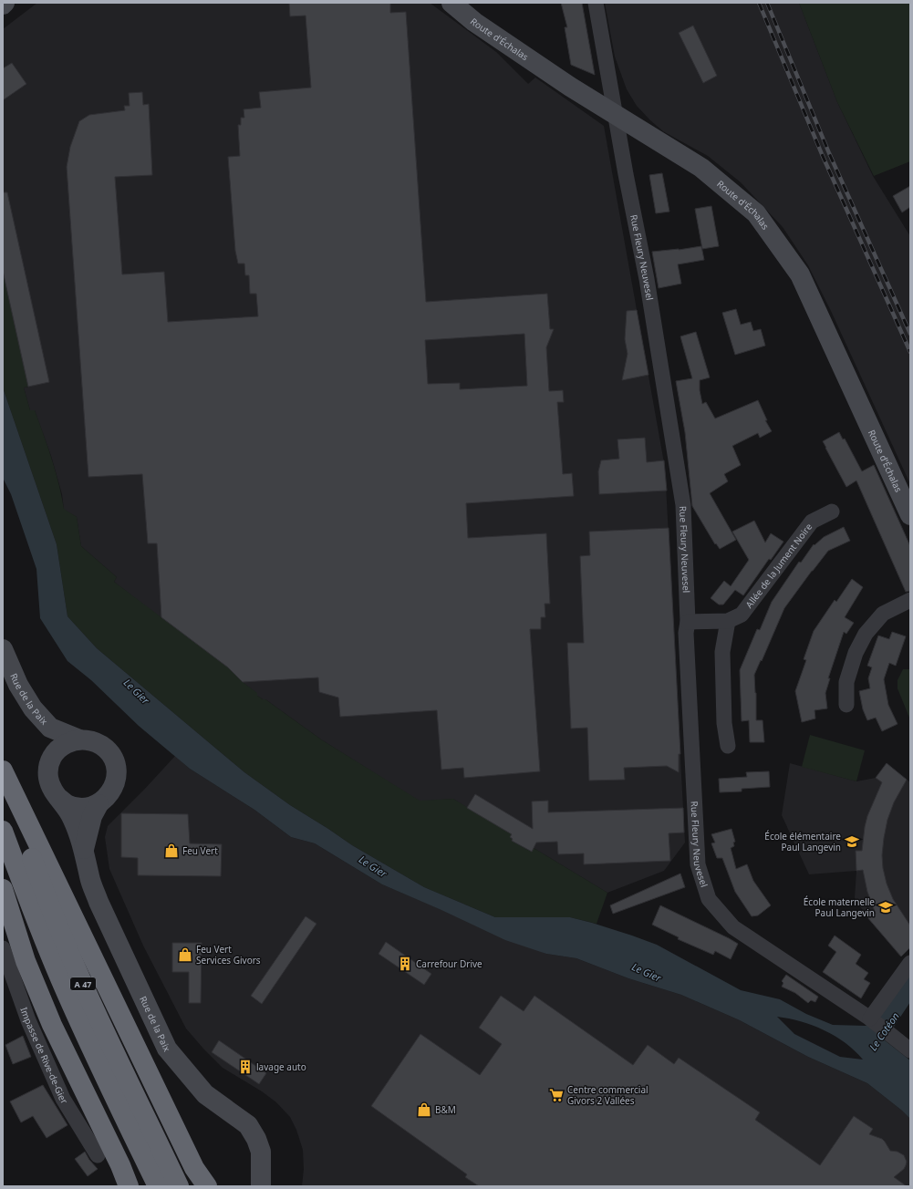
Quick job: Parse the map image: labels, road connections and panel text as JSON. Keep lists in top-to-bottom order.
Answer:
{
  "streets": {
    "highway": ["A 47"],
    "main road": ["Route d'Échalas", "Rue de la Paix"],
    "street": ["Rue Fleury Neuvesel", "Allée de la Jument Noire", "Impasse de Rive-de-Gier"]
  },
  "crossings": [
    ["Route d'Échalas", "Rue Fleury Neuvesel"],
    ["Rue Fleury Neuvesel", "Allée de la Jument Noire"]
  ],
  "water": ["Le Gier", "Le Cotéon"],
  "places": {
    "school or university": ["École élémentaire Paul Langevin", "École maternelle Paul Langevin"],
    "shop": ["Feu Vert", "Feu Vert Services Givors", "B&M"],
    "building": ["Carrefour Drive", "lavage auto"],
    "supermarket": ["Centre commercial Givors 2 Vallées"]
  }
}
